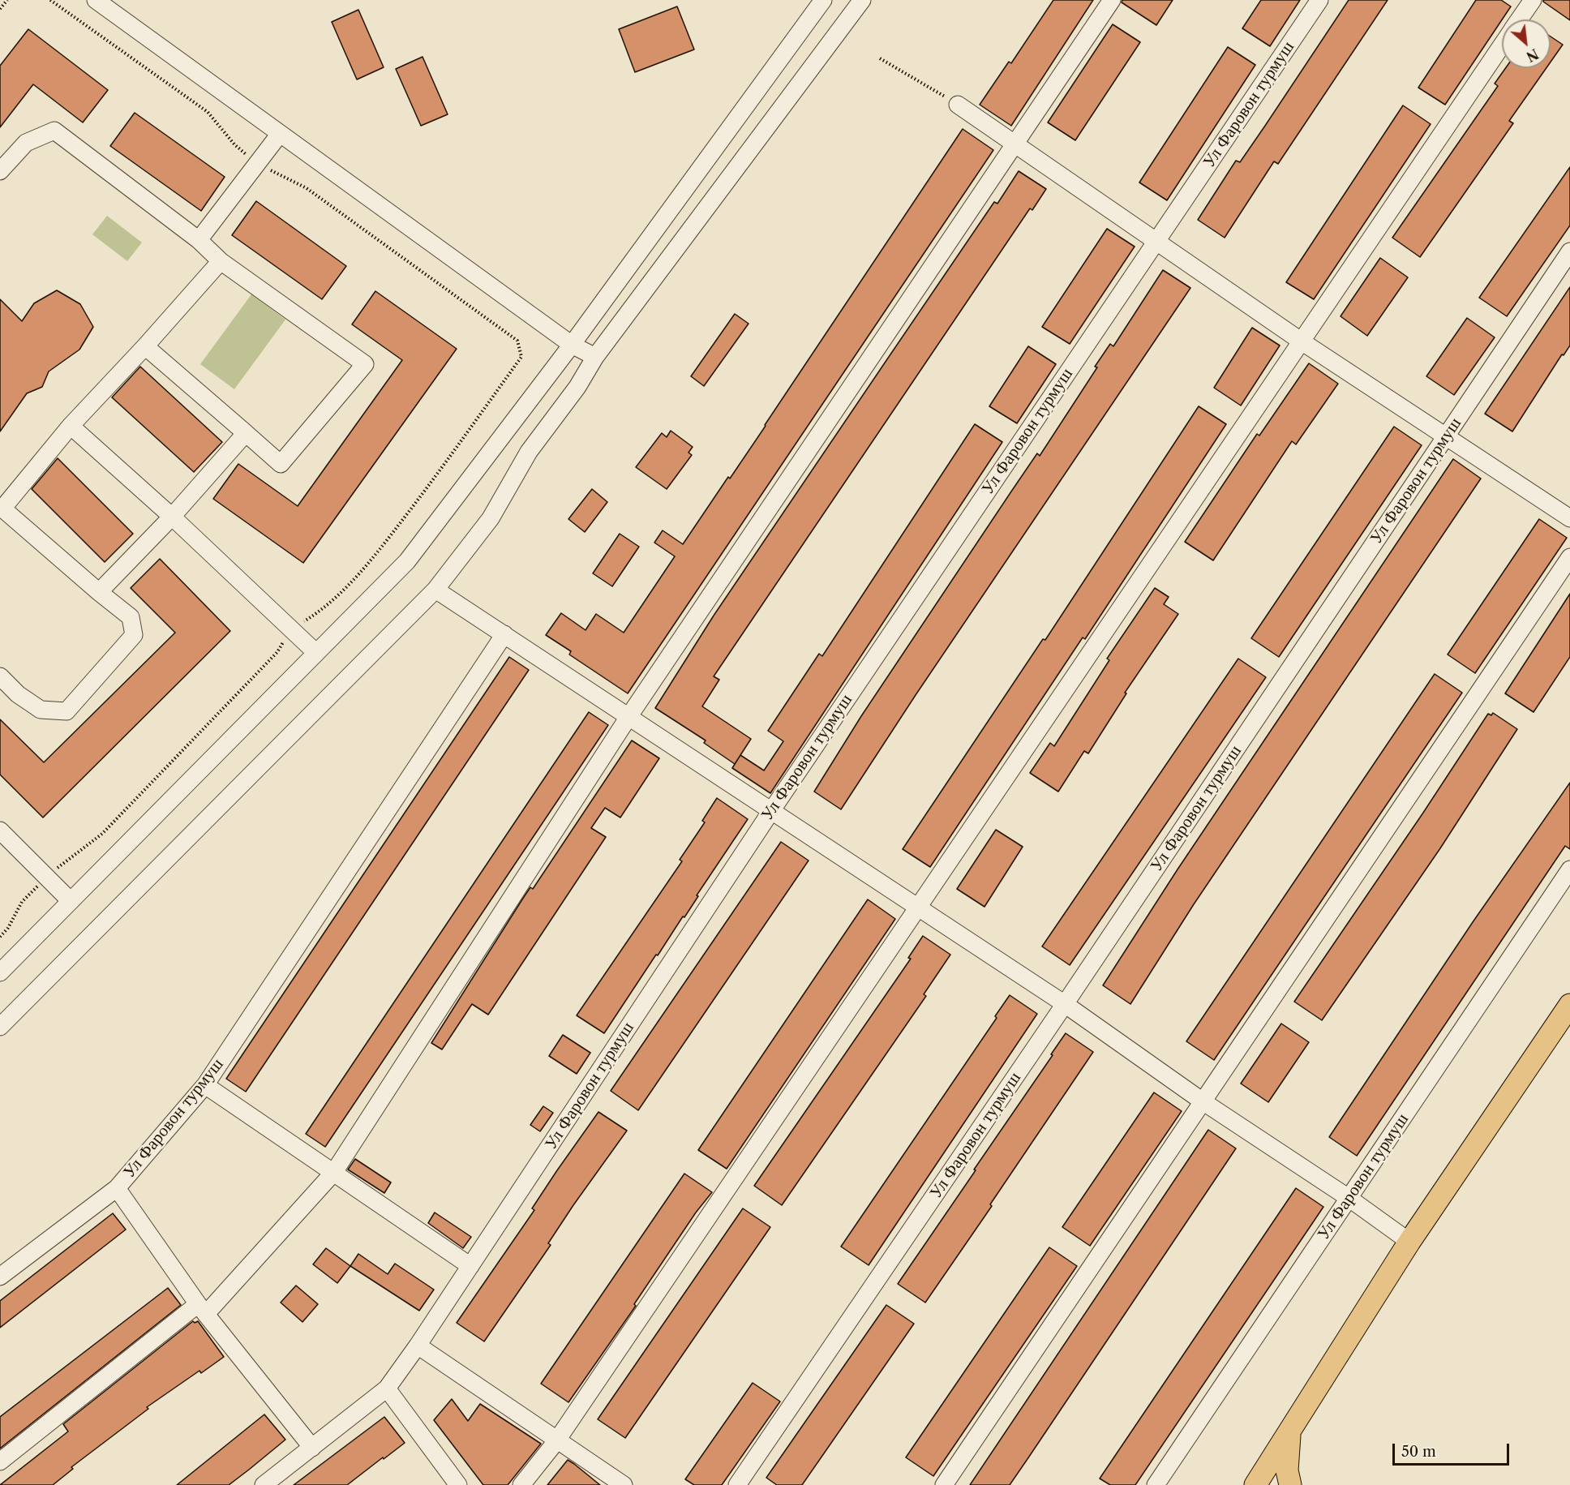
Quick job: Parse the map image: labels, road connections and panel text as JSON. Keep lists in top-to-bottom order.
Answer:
{
  "streets": {
    "street": ["Ул Фаровон турмуш"]
  },
  "scale_bar": "50 m",
  "north": "bottom right"
}
